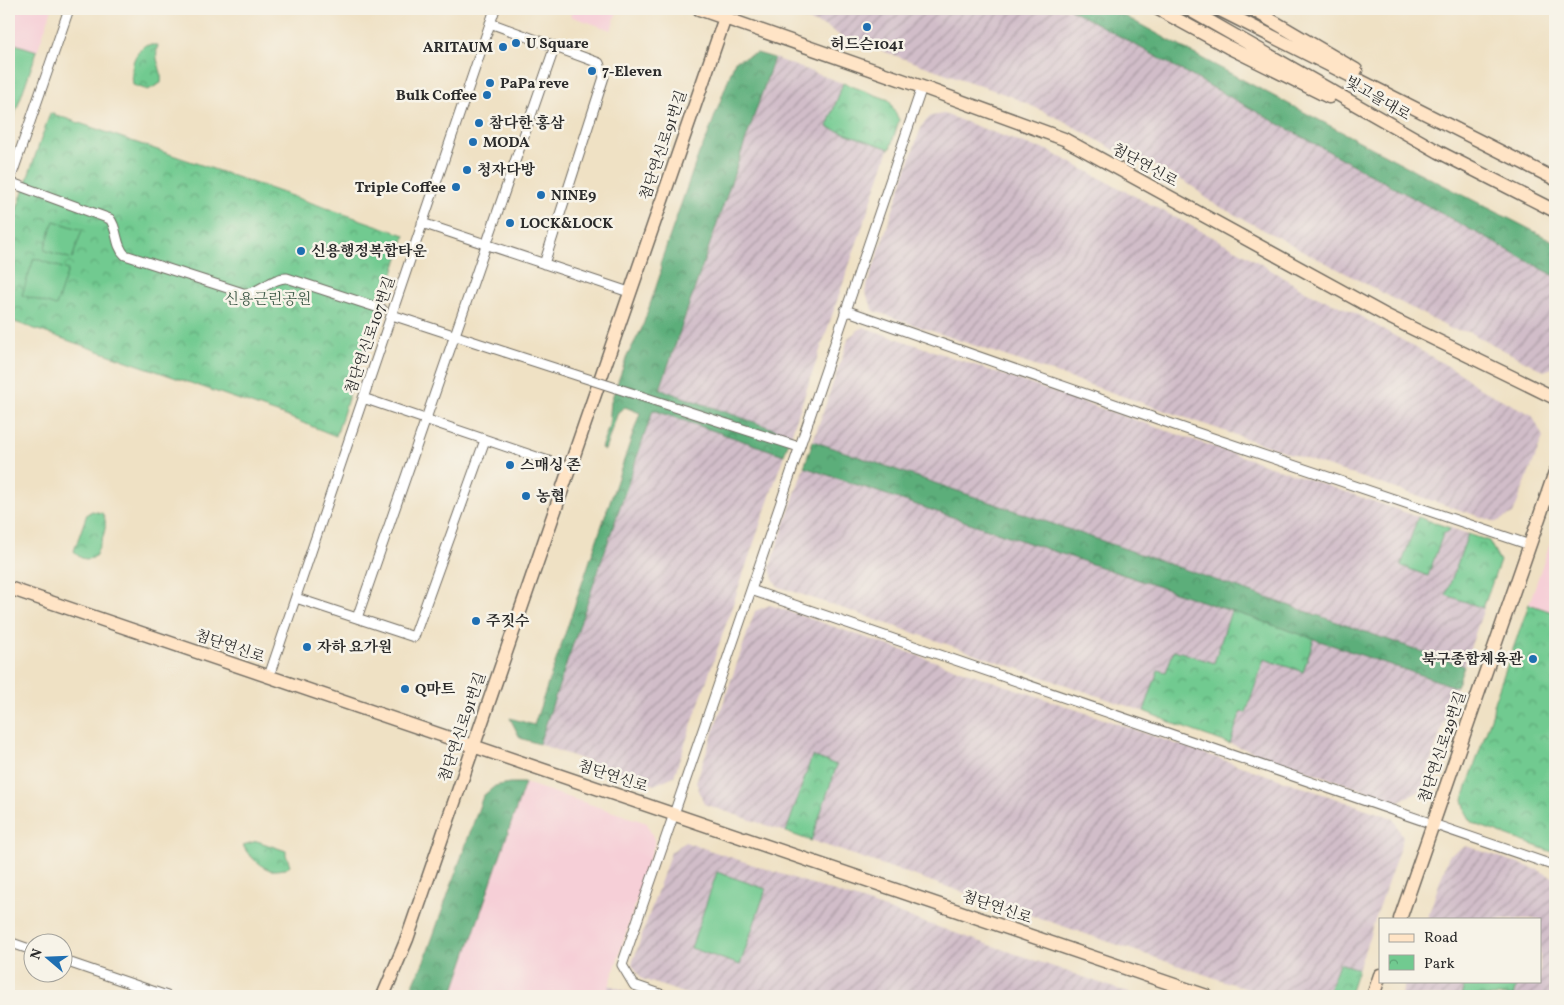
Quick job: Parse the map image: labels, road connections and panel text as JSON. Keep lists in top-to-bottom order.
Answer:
{
  "streets": {
    "street": [
      "빛고을대로",
      "첨단연신로91번길",
      "첨단연신로",
      "첨단연신로107번길",
      "첨단연신로29번길"
    ]
  },
  "crossings": [
    ["첨단연신로91번길", "첨단연신로"],
    ["첨단연신로", "첨단연신로107번길"]
  ],
  "parks": ["신용근린공원"],
  "places": [
    "허드슨1041",
    "U Square",
    "ARITAUM",
    "7-Eleven",
    "PaPa reve",
    "Bulk Coffee",
    "참다한 홍삼",
    "MODA",
    "청자다방",
    "Triple Coffee",
    "NINE9",
    "LOCK&LOCK",
    "신용행정복합타운",
    "스매싱 존",
    "농협",
    "주짓수",
    "자하 요가원",
    "북구종합체육관",
    "Q마트"
  ],
  "legend": ["Road", "Park"],
  "north": "left"
}
